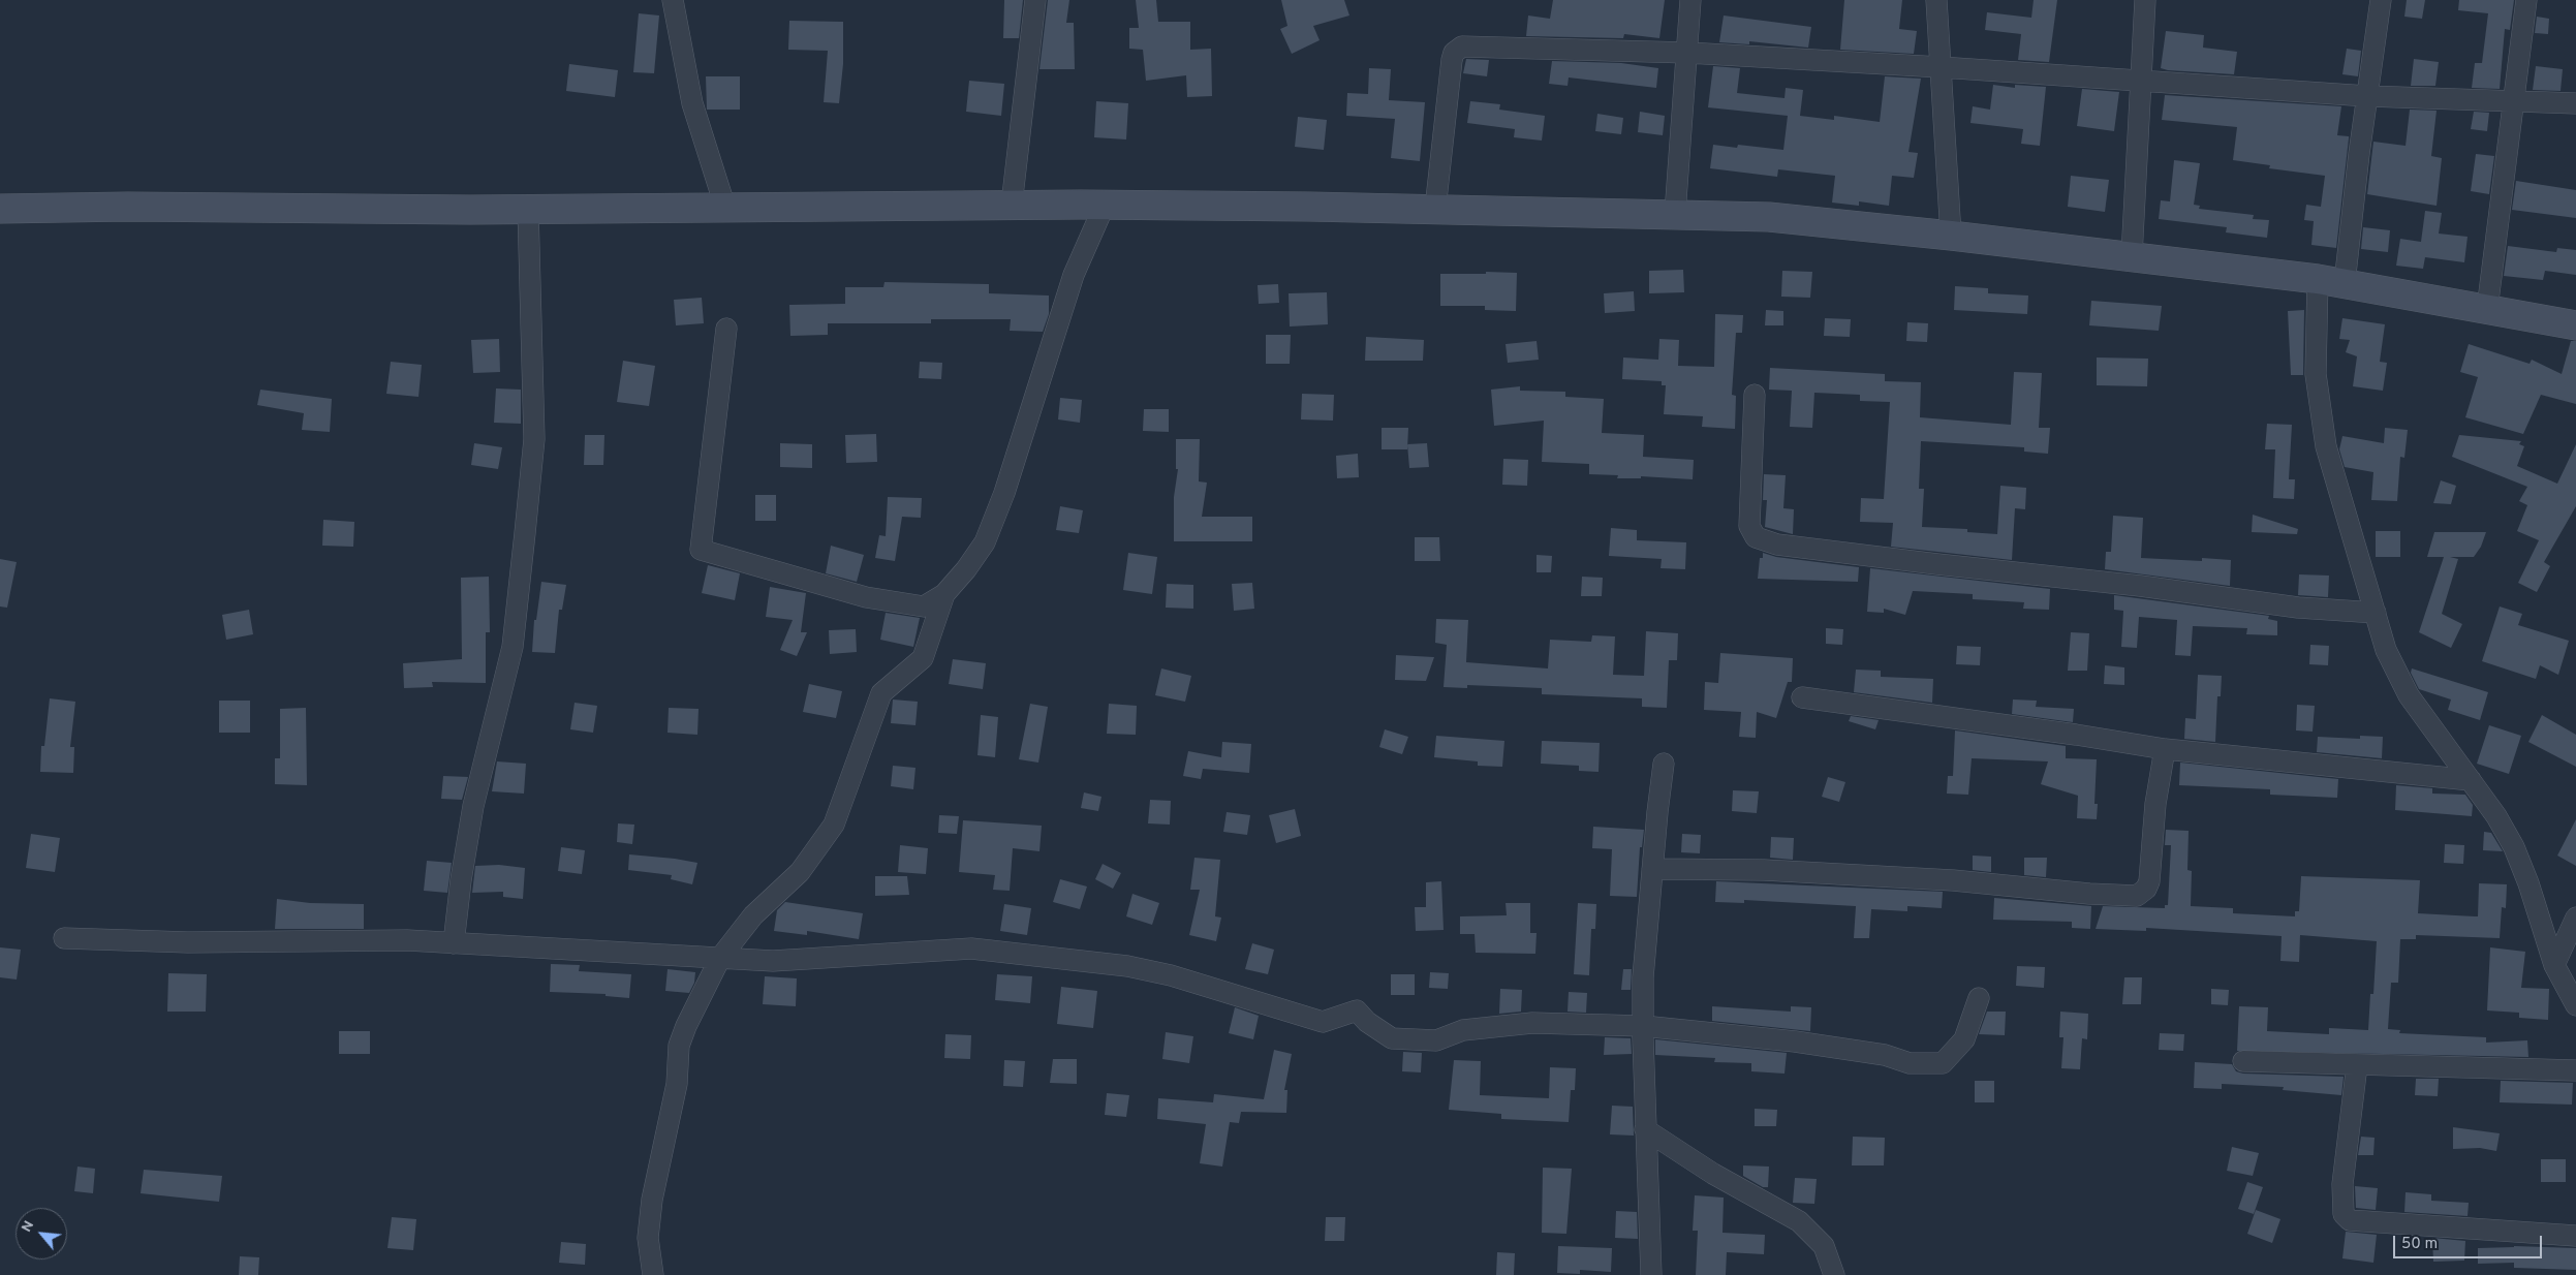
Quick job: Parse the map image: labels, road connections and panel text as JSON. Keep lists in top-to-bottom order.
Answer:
{
  "scale_bar": "50 m",
  "north": "top left"
}
